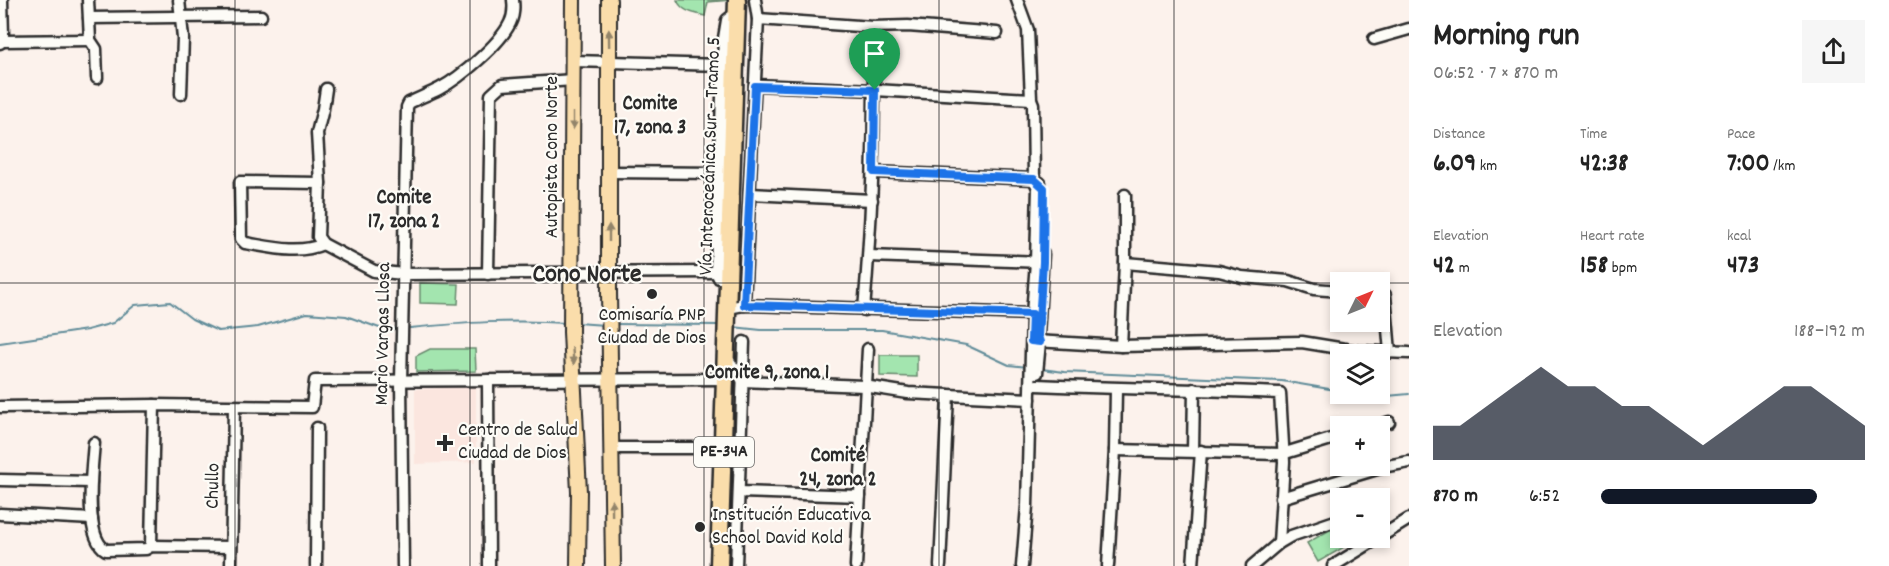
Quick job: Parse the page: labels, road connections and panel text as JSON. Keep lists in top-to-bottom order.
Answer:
{
  "streets": {
    "highway": ["Vía Interoceánica Sur - Tramo 5", "PE-34A"],
    "main road": ["Autopista Cono Norte"],
    "street": ["Mario Vargas Llosa", "Chullo"]
  },
  "districts": [
    "Comite 17, zona 3",
    "Comite 17, zona 2",
    "Cono Norte",
    "Comite 9, zona 1",
    "Comité 24, zona 2"
  ],
  "places": {
    "other": ["Comisaría PNP Ciudad de Dios", "Institución Educativa School David Kold"],
    "health": ["Centro de Salud Ciudad de Dios"]
  },
  "north": "top right",
  "page": {
    "heading": ["Morning run", "06:52 · 7 × 870 m"],
    "stats": [
      ["Distance", "6.09 km"],
      ["Time", "42:38"],
      ["Pace", "7:00 /km"],
      ["Elevation", "42 m"],
      ["Heart rate", "158 bpm"],
      ["kcal", "473"]
    ],
    "map_buttons": ["+", "−"],
    "chart": ["Elevation", "188–192 m"],
    "list": [
      {
        "name": "870 m",
        "note": "6:52"
      }
    ]
  }
}
